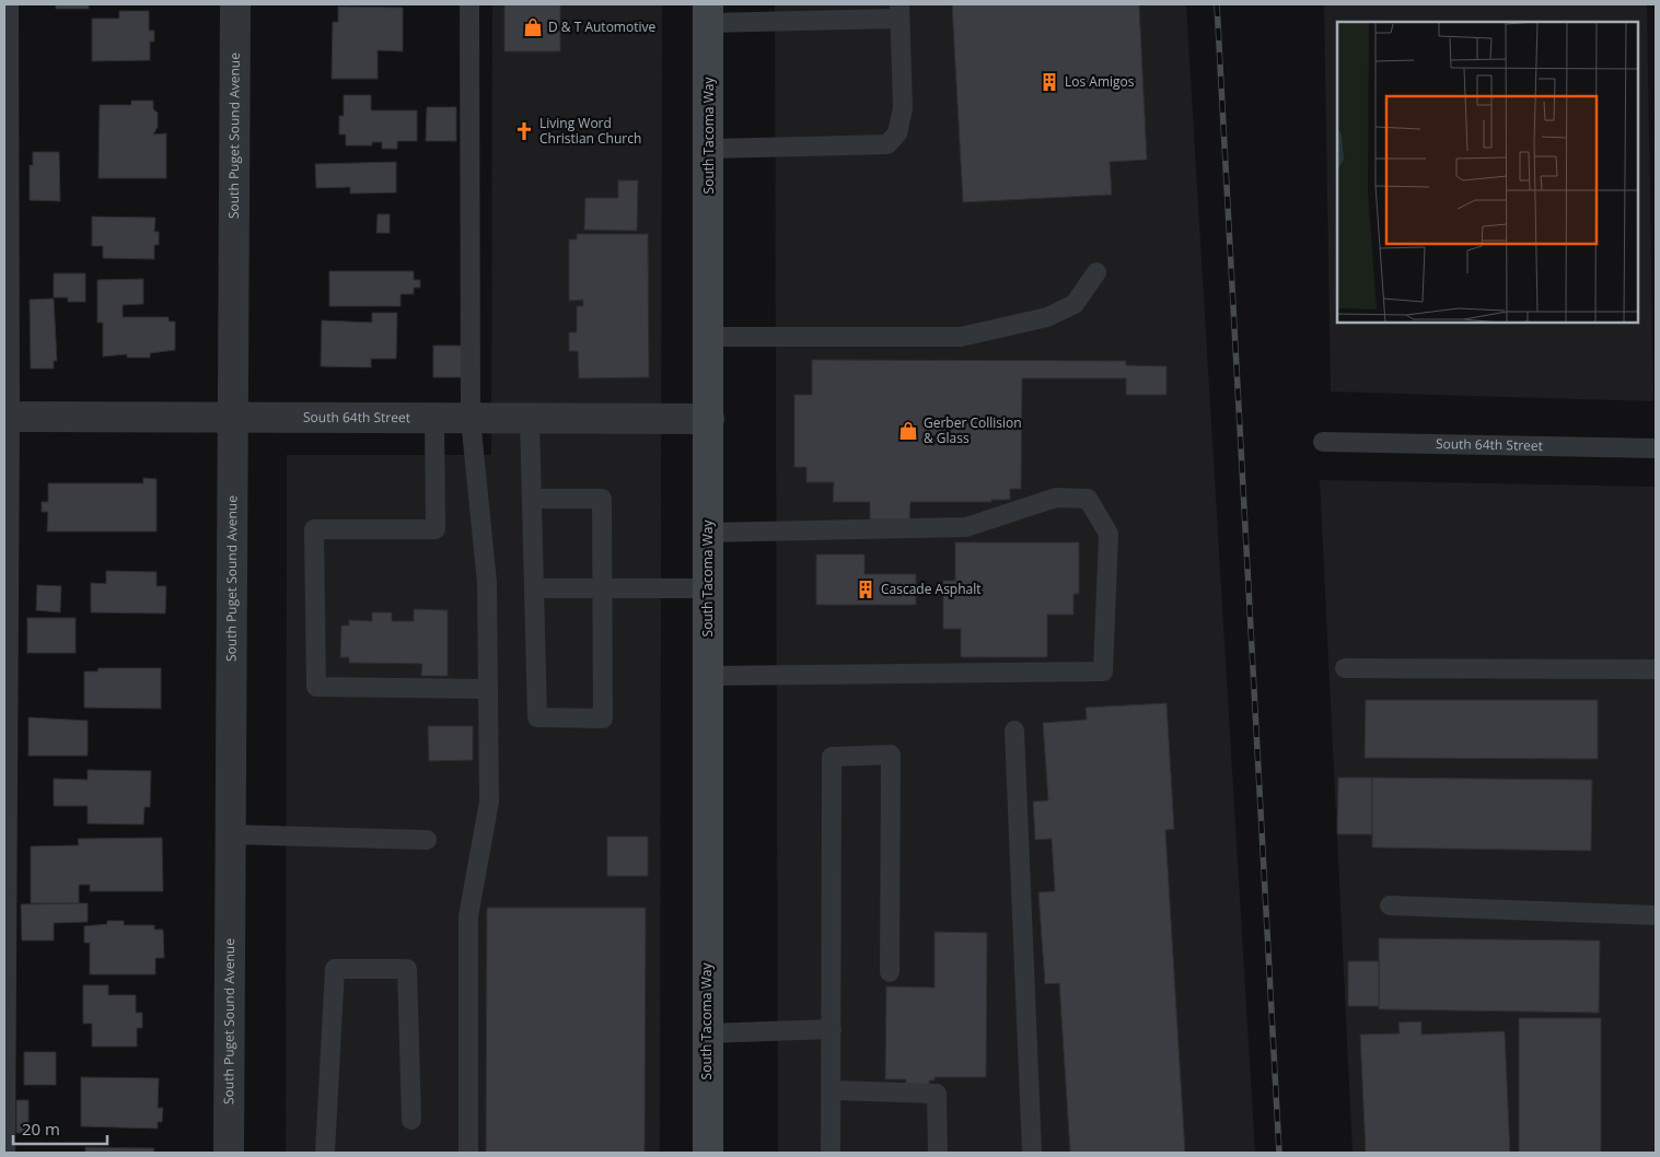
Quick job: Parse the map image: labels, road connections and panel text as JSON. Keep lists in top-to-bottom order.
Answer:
{
  "streets": {
    "main road": ["South Tacoma Way"],
    "street": ["South Puget Sound Avenue", "South 64th Street"]
  },
  "crossings": [
    ["South Puget Sound Avenue", "South 64th Street"],
    ["South Tacoma Way", "South 64th Street"]
  ],
  "places": {
    "shop": ["D & T Automotive", "Gerber Collision & Glass"],
    "building": ["Los Amigos", "Cascade Asphalt"],
    "church": ["Living Word Christian Church"]
  },
  "scale_bar": "20 m"
}
